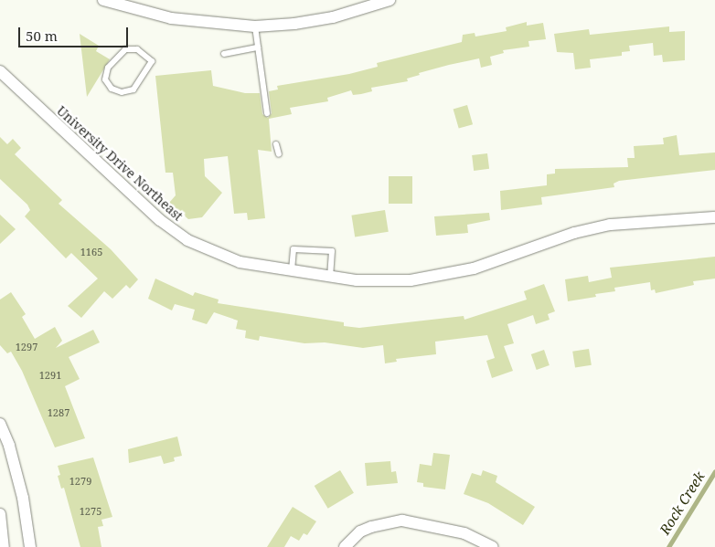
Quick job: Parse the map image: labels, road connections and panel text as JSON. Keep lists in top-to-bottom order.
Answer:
{
  "streets": {
    "street": ["University Drive Northeast"]
  },
  "water": ["Rock Creek"],
  "house_numbers": [
    "1165",
    "1297",
    "1291",
    "1287",
    "1279",
    "1275"
  ],
  "scale_bar": "50 m"
}
